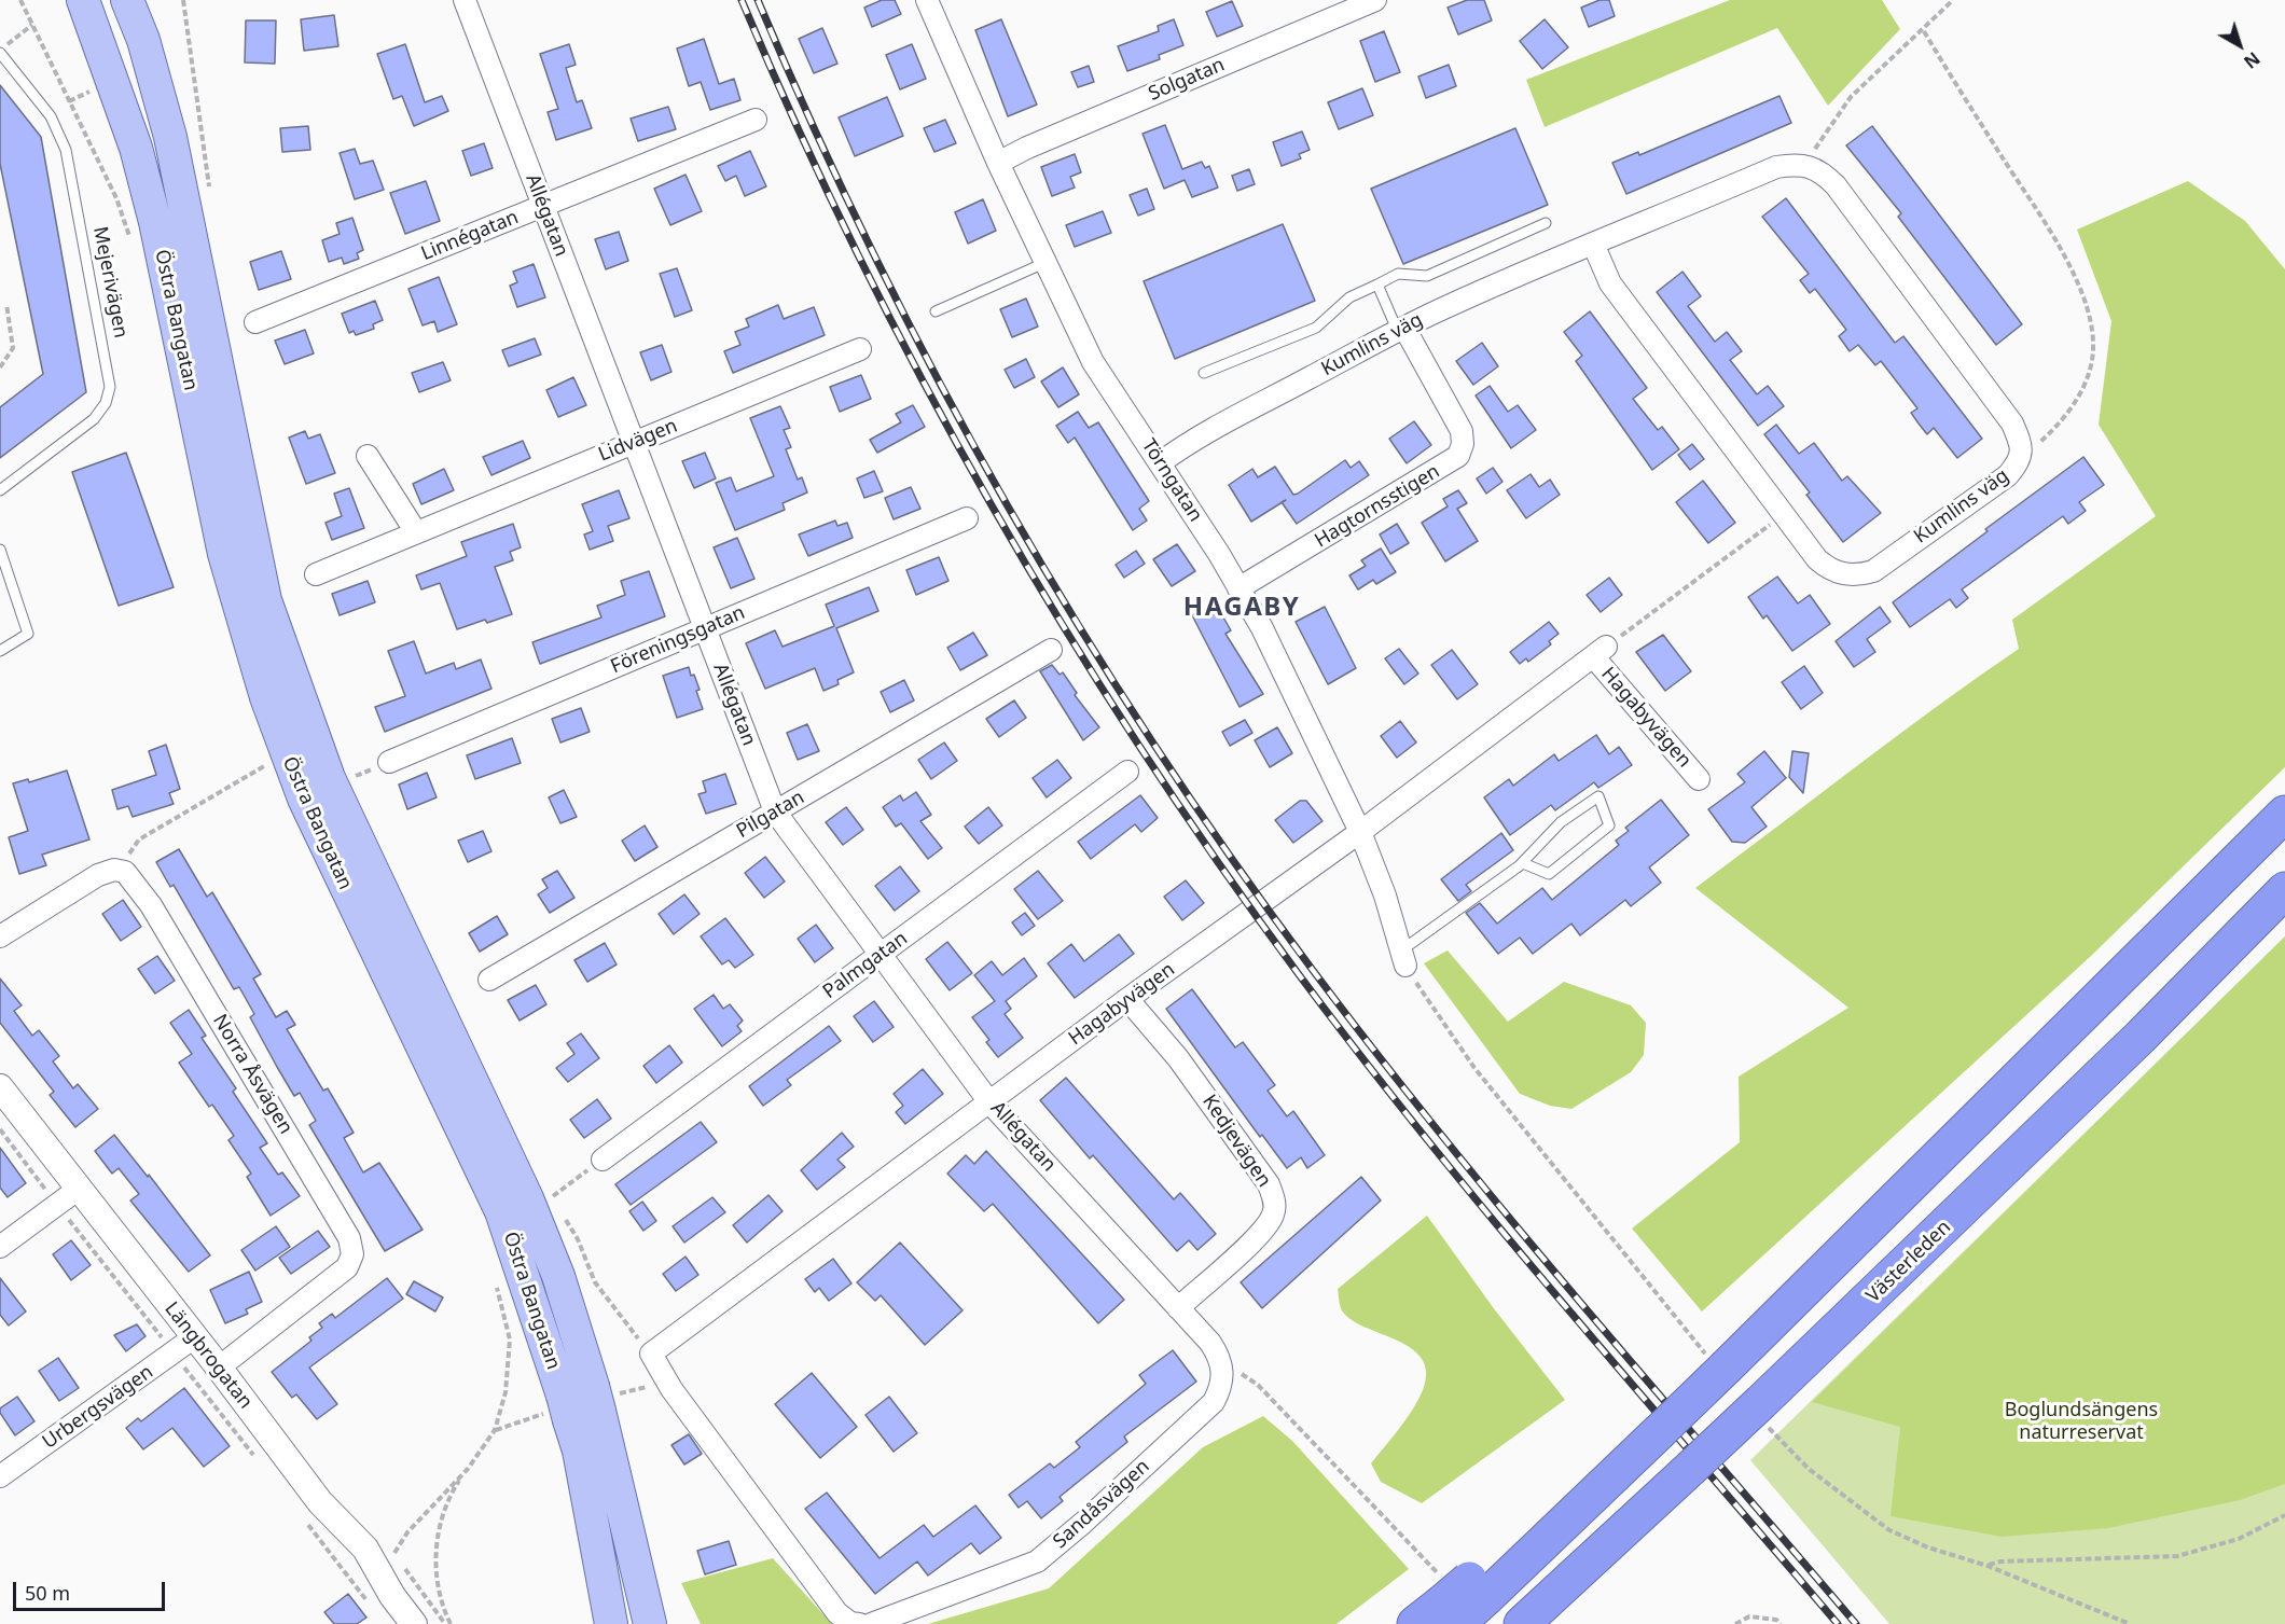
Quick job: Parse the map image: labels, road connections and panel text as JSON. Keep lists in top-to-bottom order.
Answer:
{
  "streets": {
    "highway": ["Västerleden"],
    "main road": ["Östra Bangatan"],
    "street": [
      "Solgatan",
      "Allégatan",
      "Linnégatan",
      "Kumlins väg",
      "Lidvägen",
      "Törngatan",
      "Hagtornsstigen",
      "Föreningsgatan",
      "Hagabyvägen",
      "Pilgatan",
      "Palmgatan",
      "Norra Åsvägen",
      "Kedjevägen",
      "Längbrogatan",
      "Urbergsvägen",
      "Sandåsvägen"
    ],
    "lane": ["Mejerivägen"]
  },
  "crossings": [
    ["Solgatan", "Törngatan"],
    ["Allégatan", "Linnégatan"],
    ["Allégatan", "Lidvägen"],
    ["Allégatan", "Föreningsgatan"],
    ["Allégatan", "Hagabyvägen"],
    ["Allégatan", "Pilgatan"],
    ["Allégatan", "Palmgatan"],
    ["Allégatan", "Kedjevägen"],
    ["Kumlins väg", "Törngatan"],
    ["Kumlins väg", "Hagtornsstigen"],
    ["Törngatan", "Hagtornsstigen"],
    ["Törngatan", "Hagabyvägen"],
    ["Hagabyvägen", "Kedjevägen"],
    ["Norra Åsvägen", "Längbrogatan"],
    ["Längbrogatan", "Urbergsvägen"]
  ],
  "districts": ["HAGABY"],
  "parks": ["Boglundsängens naturreservat"],
  "scale_bar": "50 m",
  "north": "bottom right"
}
